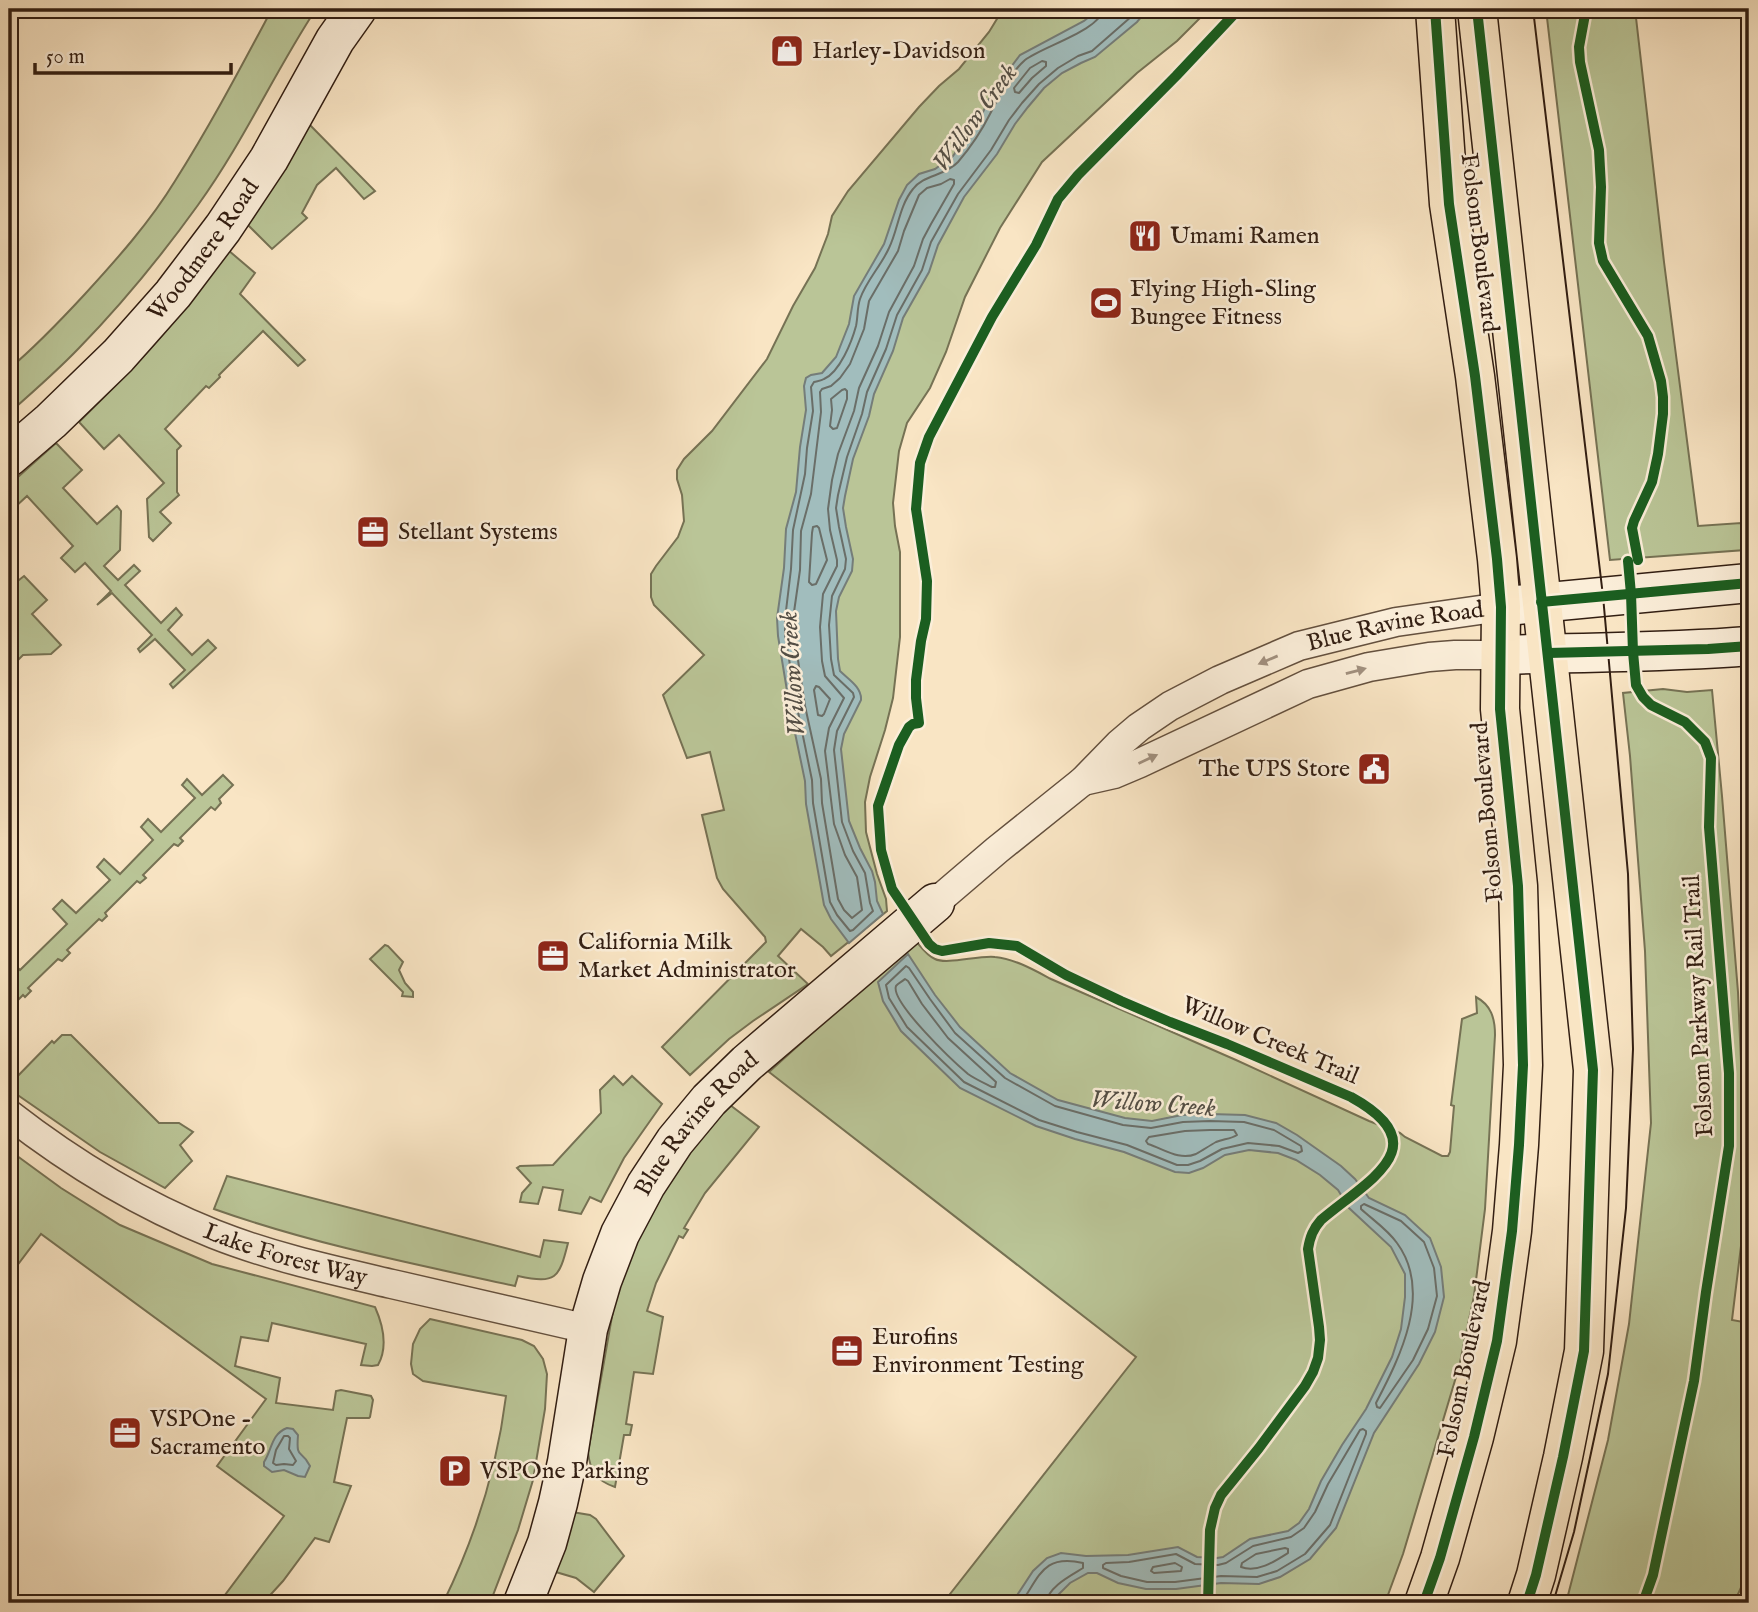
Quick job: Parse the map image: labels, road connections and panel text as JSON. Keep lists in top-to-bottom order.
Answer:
{
  "streets": {
    "main road": ["Folsom Boulevard"],
    "street": ["Woodmere Road", "Blue Ravine Road", "Lake Forest Way"],
    "cycle path": ["Folsom Parkway Rail Trail", "Willow Creek Trail"]
  },
  "crossings": [
    ["Folsom Boulevard", "Blue Ravine Road"],
    ["Blue Ravine Road", "Lake Forest Way"]
  ],
  "water": ["Willow Creek"],
  "places": {
    "shop": ["Harley-Davidson"],
    "restaurant": ["Umami Ramen"],
    "sports": ["Flying High-Sling Bungee Fitness"],
    "office": [
      "Stellant Systems",
      "California Milk Market Administrator",
      "Eurofins Environment Testing",
      "VSPOne - Sacramento"
    ],
    "public building": ["The UPS Store"],
    "parking": ["VSPOne Parking"]
  },
  "scale_bar": "50 m"
}
